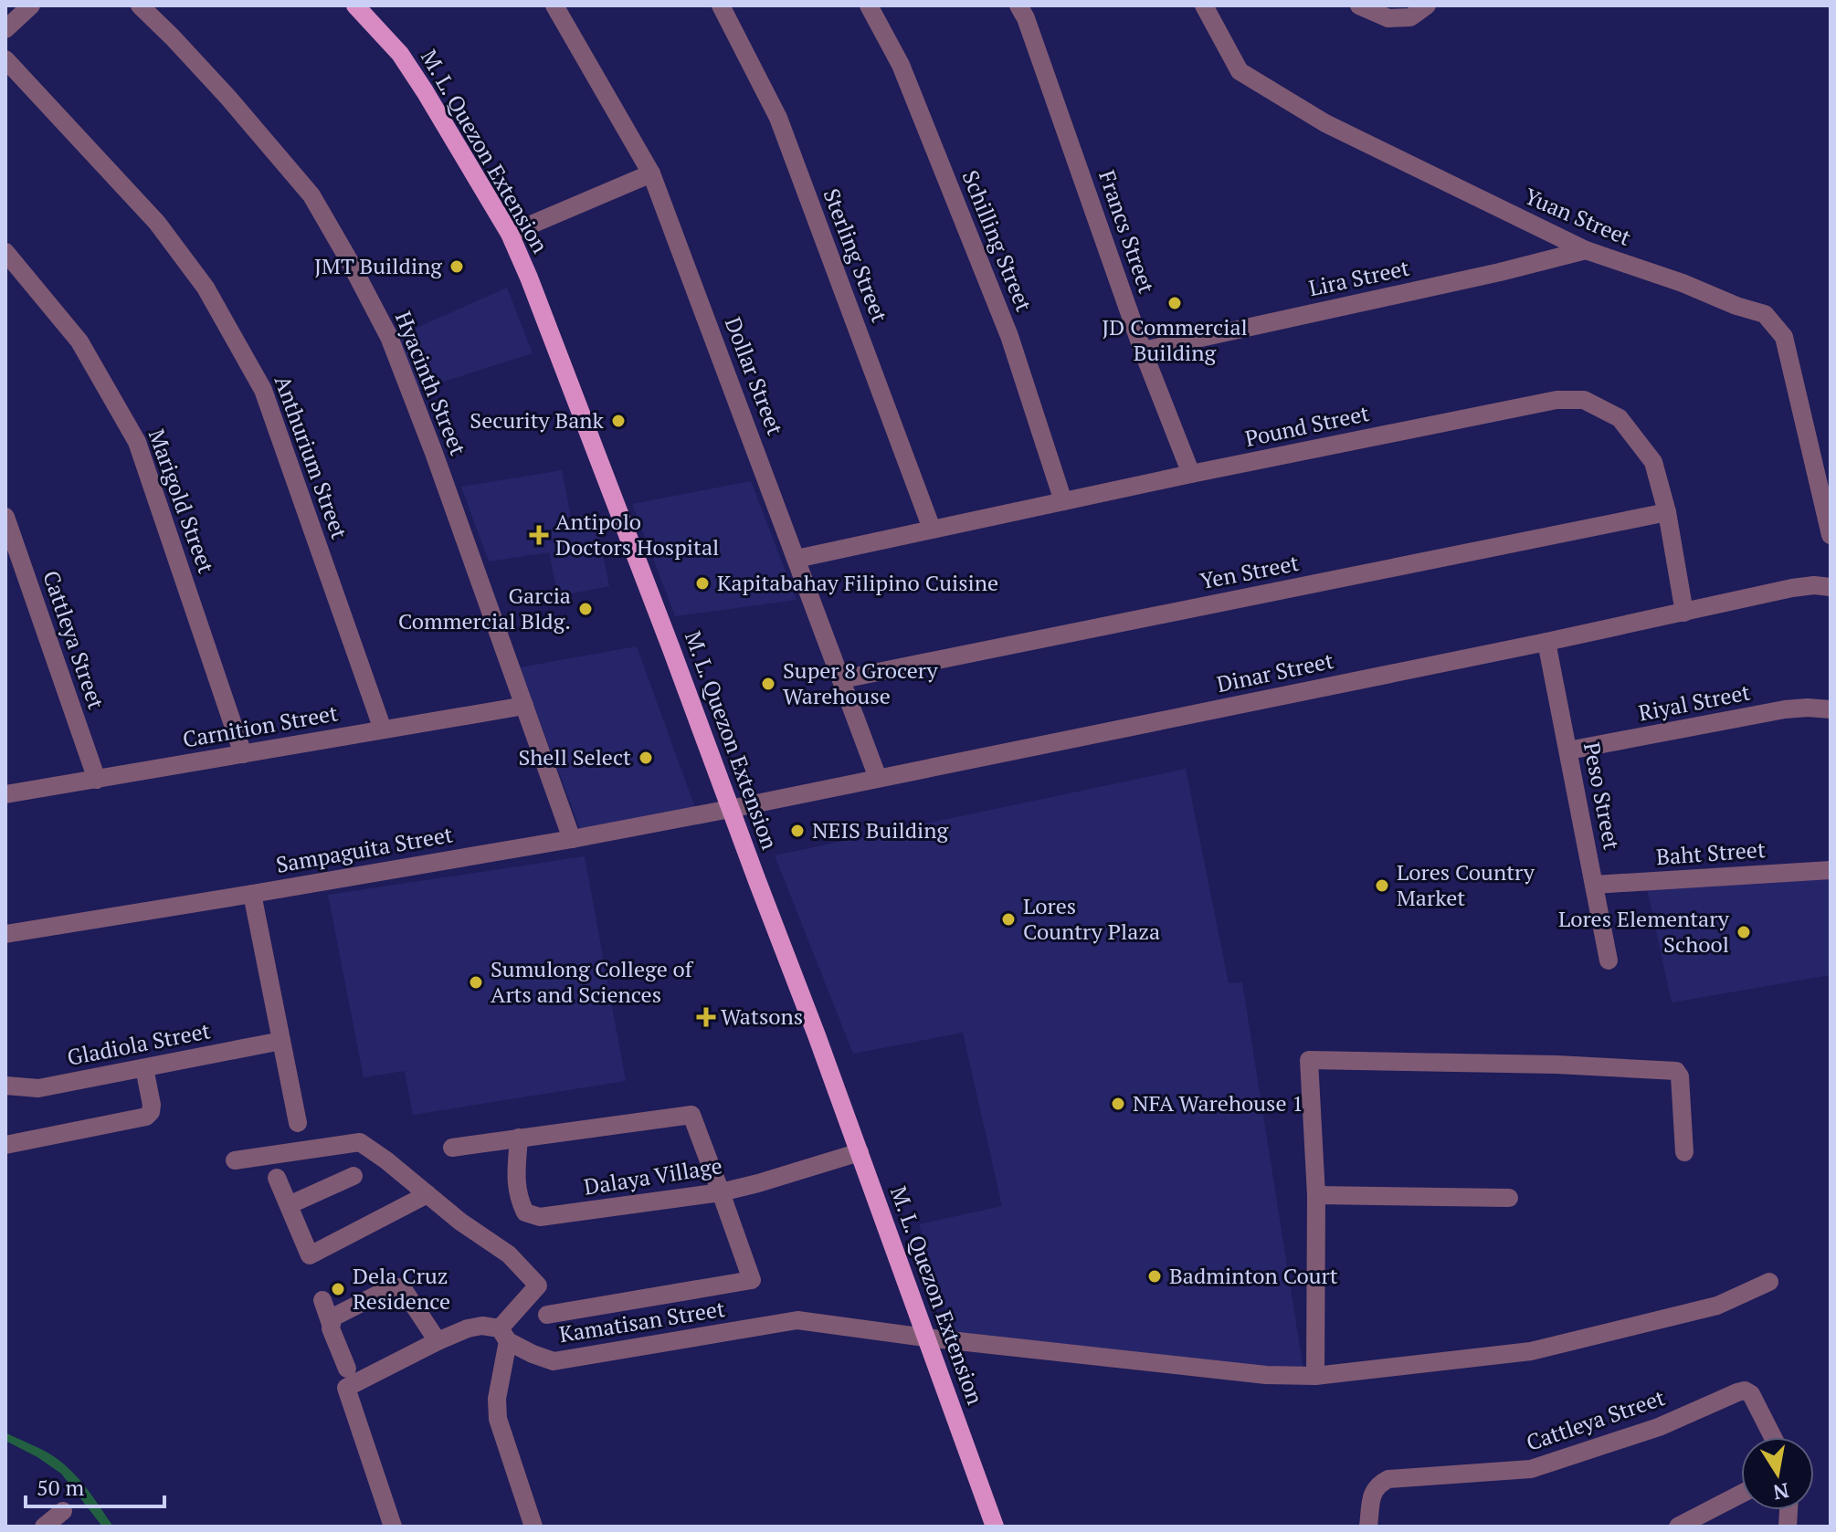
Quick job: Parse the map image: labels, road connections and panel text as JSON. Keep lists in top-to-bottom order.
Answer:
{
  "streets": {
    "main road": ["M. L. Quezon Extension"],
    "street": [
      "Yuan Street",
      "Francs Street",
      "Schilling Street",
      "Sterling Street",
      "Lira Street",
      "Dollar Street",
      "Hyacinth Street",
      "Pound Street",
      "Anthurium Street",
      "Marigold Street",
      "Yen Street",
      "Cattleya Street",
      "Dinar Street",
      "Riyal Street",
      "Carnition Street",
      "Peso Street",
      "Sampaguita Street",
      "Baht Street",
      "Gladiola Street",
      "Dalaya Village",
      "Kamatisan Street"
    ]
  },
  "crossings": [
    ["M. L. Quezon Extension", "Dinar Street"],
    ["M. L. Quezon Extension", "Sampaguita Street"],
    ["M. L. Quezon Extension", "Dalaya Village"],
    ["M. L. Quezon Extension", "Kamatisan Street"],
    ["Yuan Street", "Lira Street"],
    ["Francs Street", "Lira Street"],
    ["Francs Street", "Pound Street"],
    ["Schilling Street", "Pound Street"],
    ["Sterling Street", "Pound Street"],
    ["Dollar Street", "Pound Street"],
    ["Dollar Street", "Yen Street"],
    ["Dollar Street", "Dinar Street"],
    ["Hyacinth Street", "Carnition Street"],
    ["Hyacinth Street", "Sampaguita Street"],
    ["Pound Street", "Yen Street"],
    ["Pound Street", "Dinar Street"],
    ["Anthurium Street", "Carnition Street"],
    ["Marigold Street", "Carnition Street"],
    ["Cattleya Street", "Carnition Street"],
    ["Dinar Street", "Peso Street"],
    ["Dinar Street", "Sampaguita Street"],
    ["Riyal Street", "Peso Street"],
    ["Peso Street", "Baht Street"]
  ],
  "places": {
    "other": [
      "JMT Building",
      "JD Commercial Building",
      "Security Bank",
      "Kapitabahay Filipino Cuisine",
      "Garcia Commercial Bldg.",
      "Super 8 Grocery Warehouse",
      "Shell Select",
      "NEIS Building",
      "Lores Country Market",
      "Lores Country Plaza",
      "Lores Elementary School",
      "Sumulong College of Arts and Sciences",
      "NFA Warehouse 1",
      "Badminton Court",
      "Dela Cruz Residence"
    ],
    "health": ["Antipolo Doctors Hospital", "Watsons"]
  },
  "scale_bar": "50 m",
  "north": "bottom"
}
